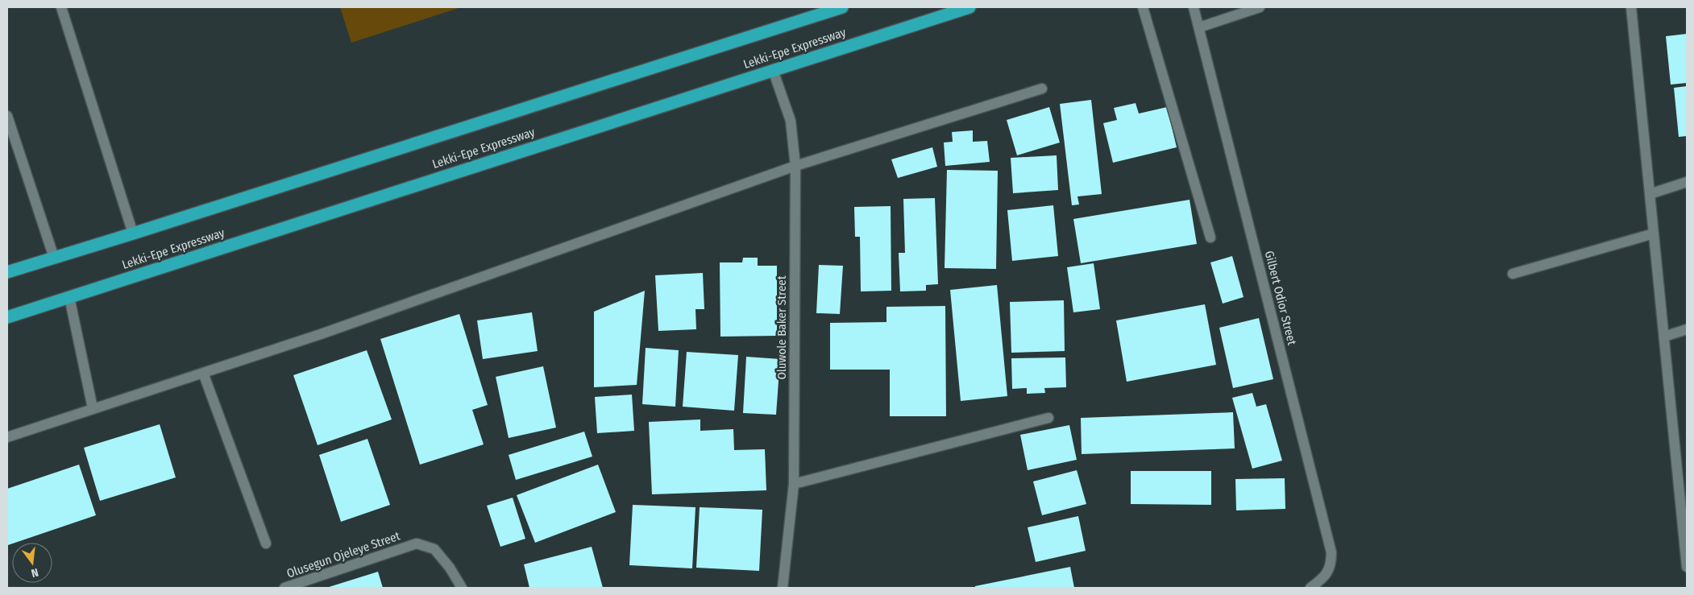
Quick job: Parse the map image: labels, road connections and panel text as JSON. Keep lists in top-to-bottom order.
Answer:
{
  "streets": {
    "highway": ["Lekki-Epe Expressway"],
    "street": ["Gilbert Odior Street", "Oluwole Baker Street", "Olusegun Ojeleye Street"]
  },
  "crossings": [
    ["Lekki-Epe Expressway", "Oluwole Baker Street"]
  ],
  "north": "bottom"
}
